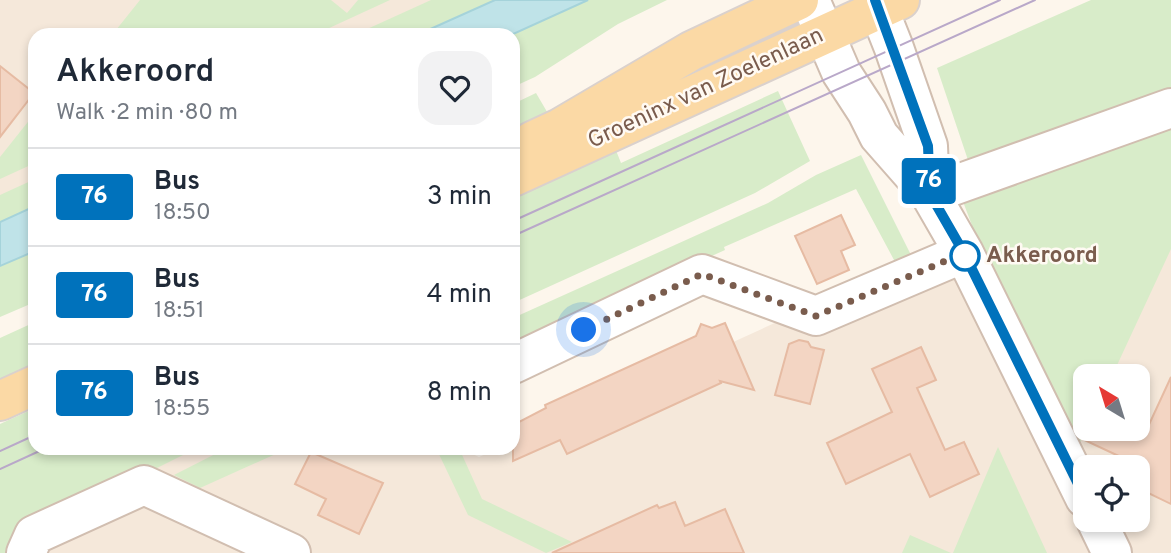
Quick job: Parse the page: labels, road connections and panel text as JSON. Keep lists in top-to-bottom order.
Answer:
{
  "streets": {
    "main road": ["Groeninx van Zoelenlaan"]
  },
  "places": ["Akkeroord"],
  "lines": ["bus line 76"],
  "north": "top left",
  "page": {
    "on_map": "76",
    "heading": ["Akkeroord", "Walk · 2 min · 80 m"],
    "list": [
      {
        "mark": "76",
        "name": "Bus",
        "note": "18:50",
        "value": "3 min"
      },
      {
        "mark": "76",
        "name": "Bus",
        "note": "18:51",
        "value": "4 min"
      },
      {
        "mark": "76",
        "name": "Bus",
        "note": "18:55",
        "value": "8 min"
      }
    ]
  }
}
